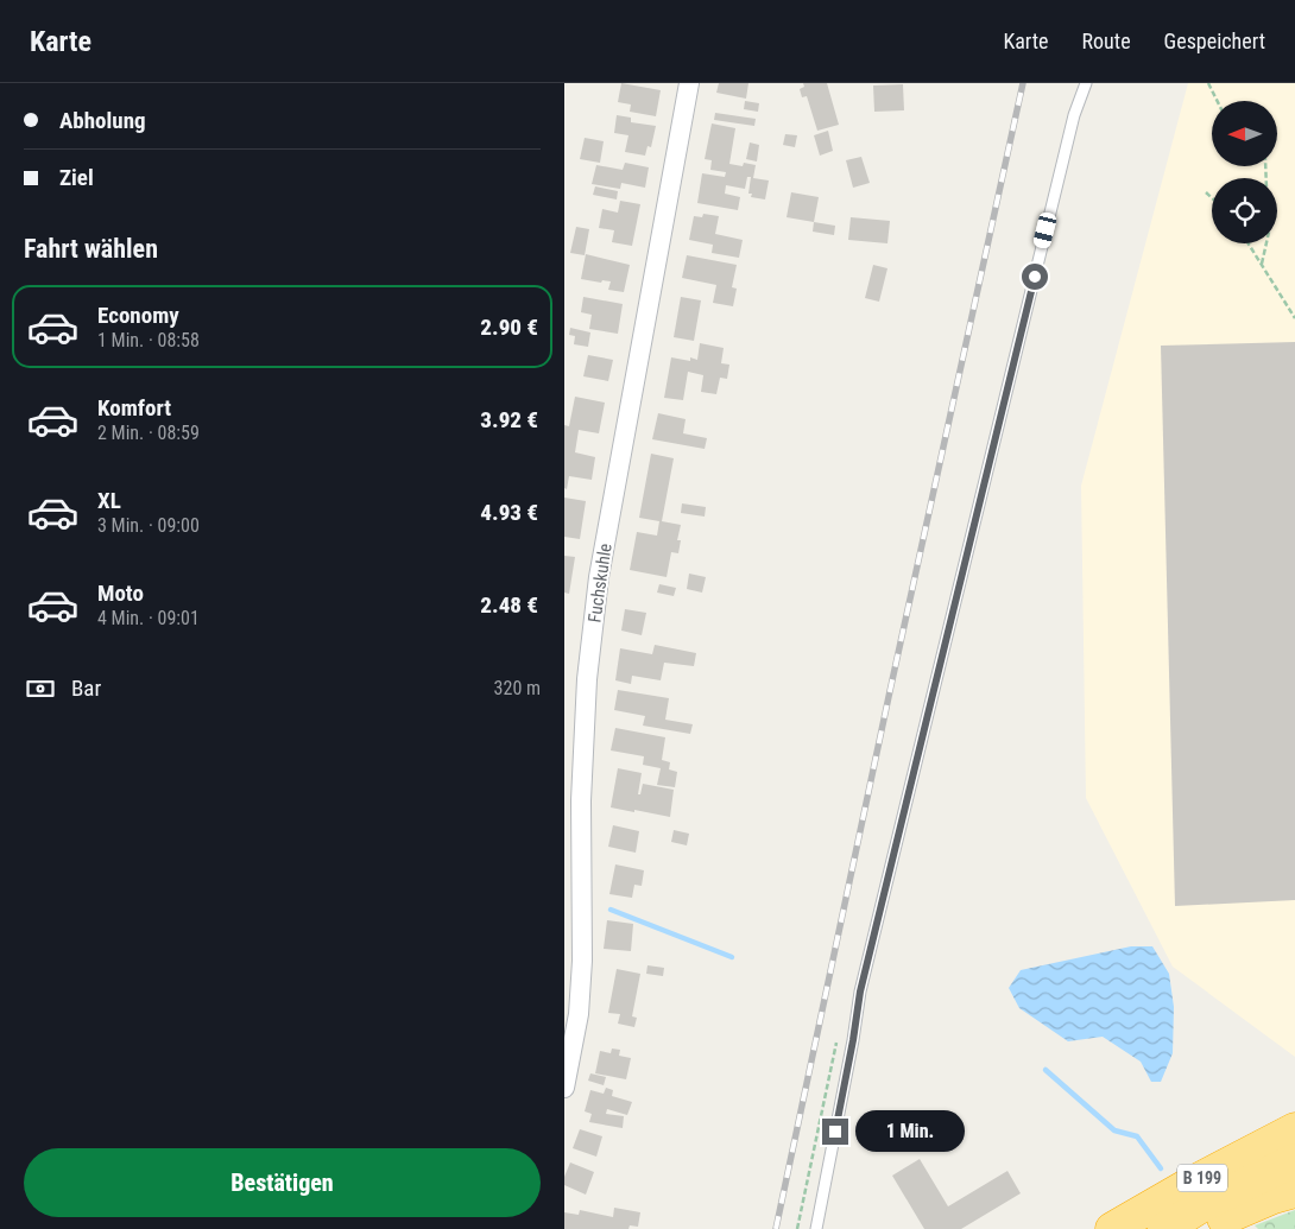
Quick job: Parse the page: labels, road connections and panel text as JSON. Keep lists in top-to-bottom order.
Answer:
{
  "streets": {
    "highway": ["B 199"],
    "street": ["Fuchskuhle"]
  },
  "north": "left",
  "page": {
    "header": "Karte",
    "nav": ["Karte", "Route", "Gespeichert"],
    "banner": ["Abholung", "Ziel"],
    "heading": "Fahrt wählen",
    "list": [
      {
        "name": "Economy",
        "note": "1 Min. · 08:58",
        "value": "2.90 €"
      },
      {
        "name": "Komfort",
        "note": "2 Min. · 08:59",
        "value": "3.92 €"
      },
      {
        "name": "XL",
        "note": "3 Min. · 09:00",
        "value": "4.93 €"
      },
      {
        "name": "Moto",
        "note": "4 Min. · 09:01",
        "value": "2.48 €"
      }
    ],
    "pay": ["Bar", "320 m"],
    "bubble": "1 Min.",
    "buttons": "Bestätigen"
  }
}
